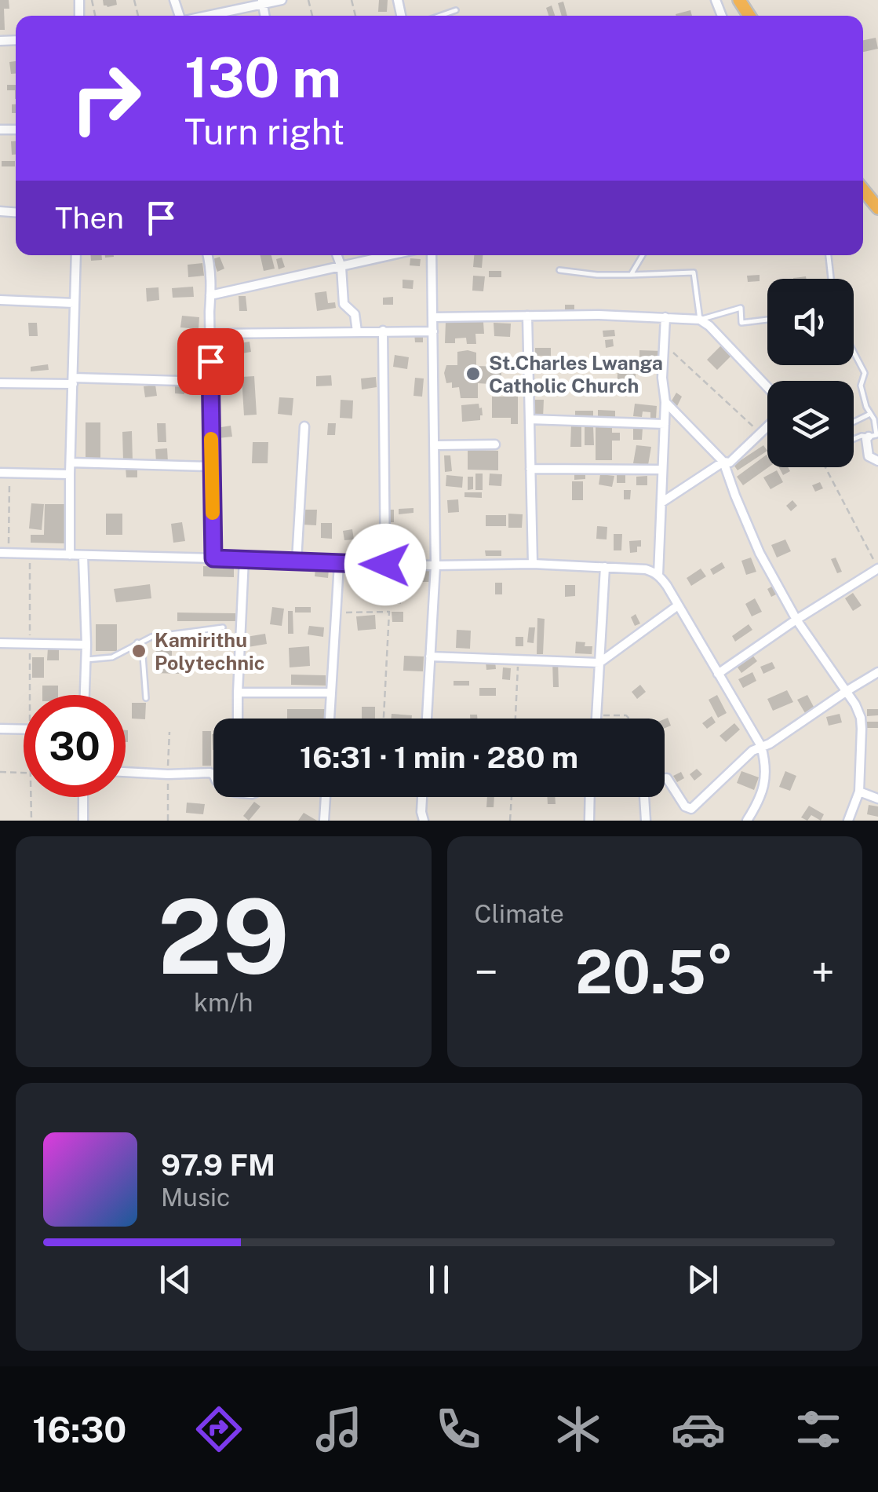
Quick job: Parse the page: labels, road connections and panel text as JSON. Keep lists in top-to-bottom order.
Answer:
{
  "places": ["St.Charles Lwanga Catholic Church", "Kamirithu Polytechnic"],
  "page": {
    "turn": ["130 m", "Turn right"],
    "then": "Then",
    "limit": "30",
    "trip": "16:31 · 1 min · 280 m",
    "tile": [
      ["29", "km/h"],
      "Climate"
    ],
    "heat": ["−", "20.5°", "+"],
    "song": ["97.9 FM", "Music"],
    "tabs": "16:30"
  }
}
